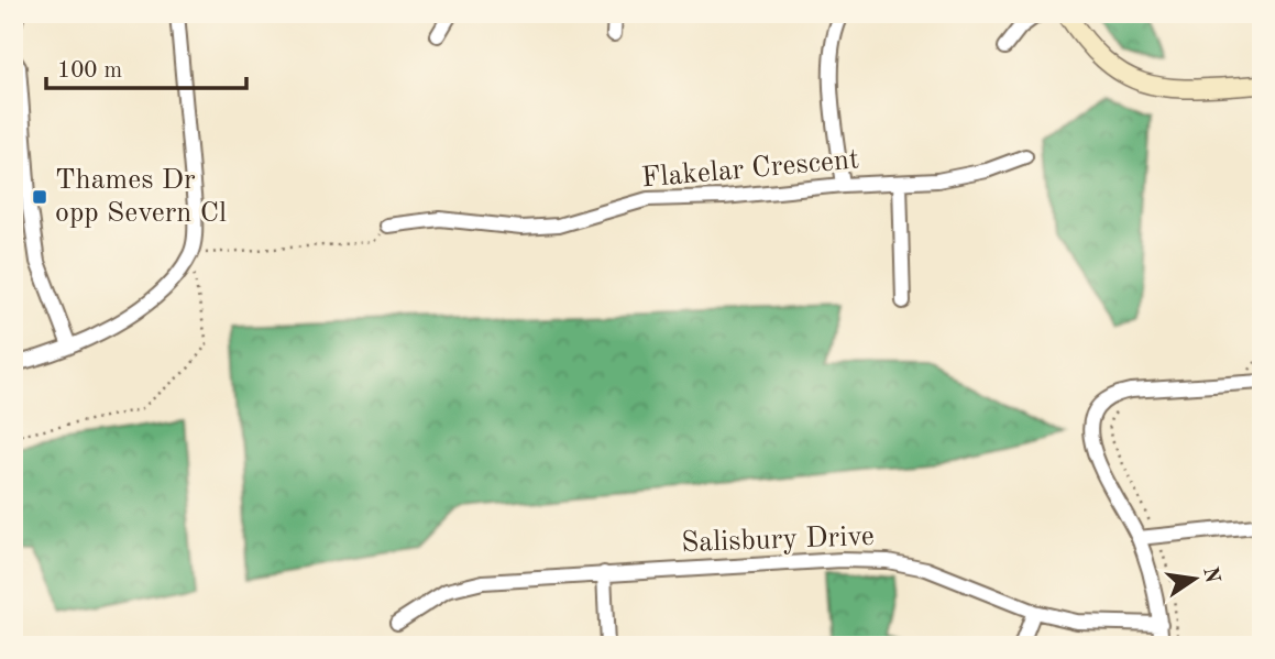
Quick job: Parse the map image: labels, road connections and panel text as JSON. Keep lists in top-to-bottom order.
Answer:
{
  "streets": {
    "street": ["Flakelar Crescent", "Salisbury Drive"]
  },
  "places": {
    "transit": ["Thames Dr opp Severn Cl"]
  },
  "scale_bar": "100 m",
  "north": "right"
}
